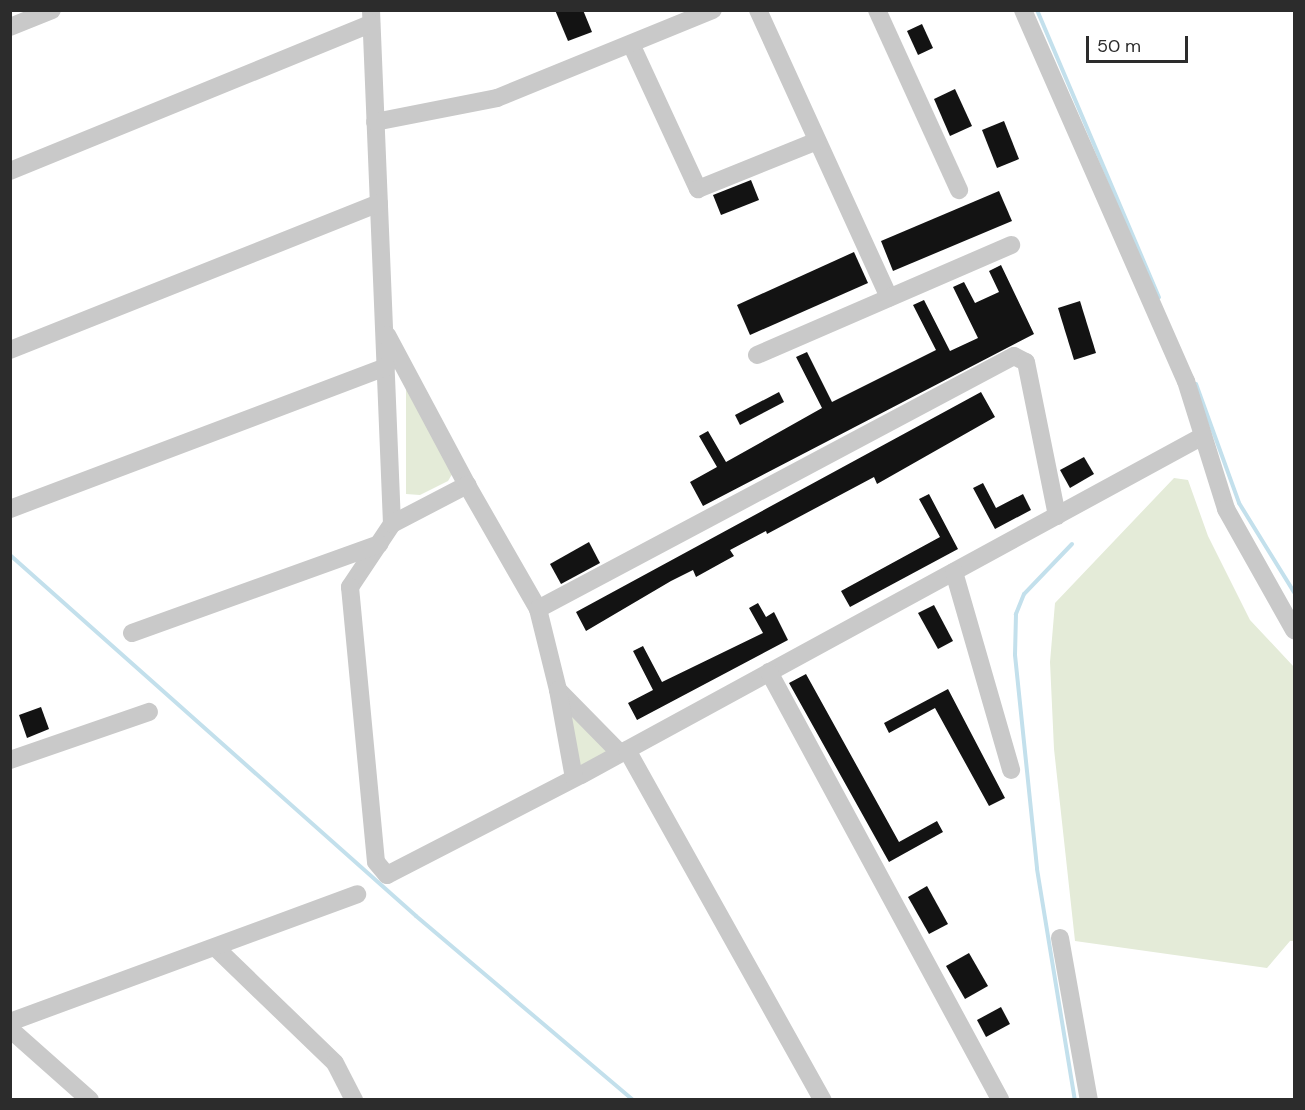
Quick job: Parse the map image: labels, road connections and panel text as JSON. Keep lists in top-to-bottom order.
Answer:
{
  "scale_bar": "50 m"
}
